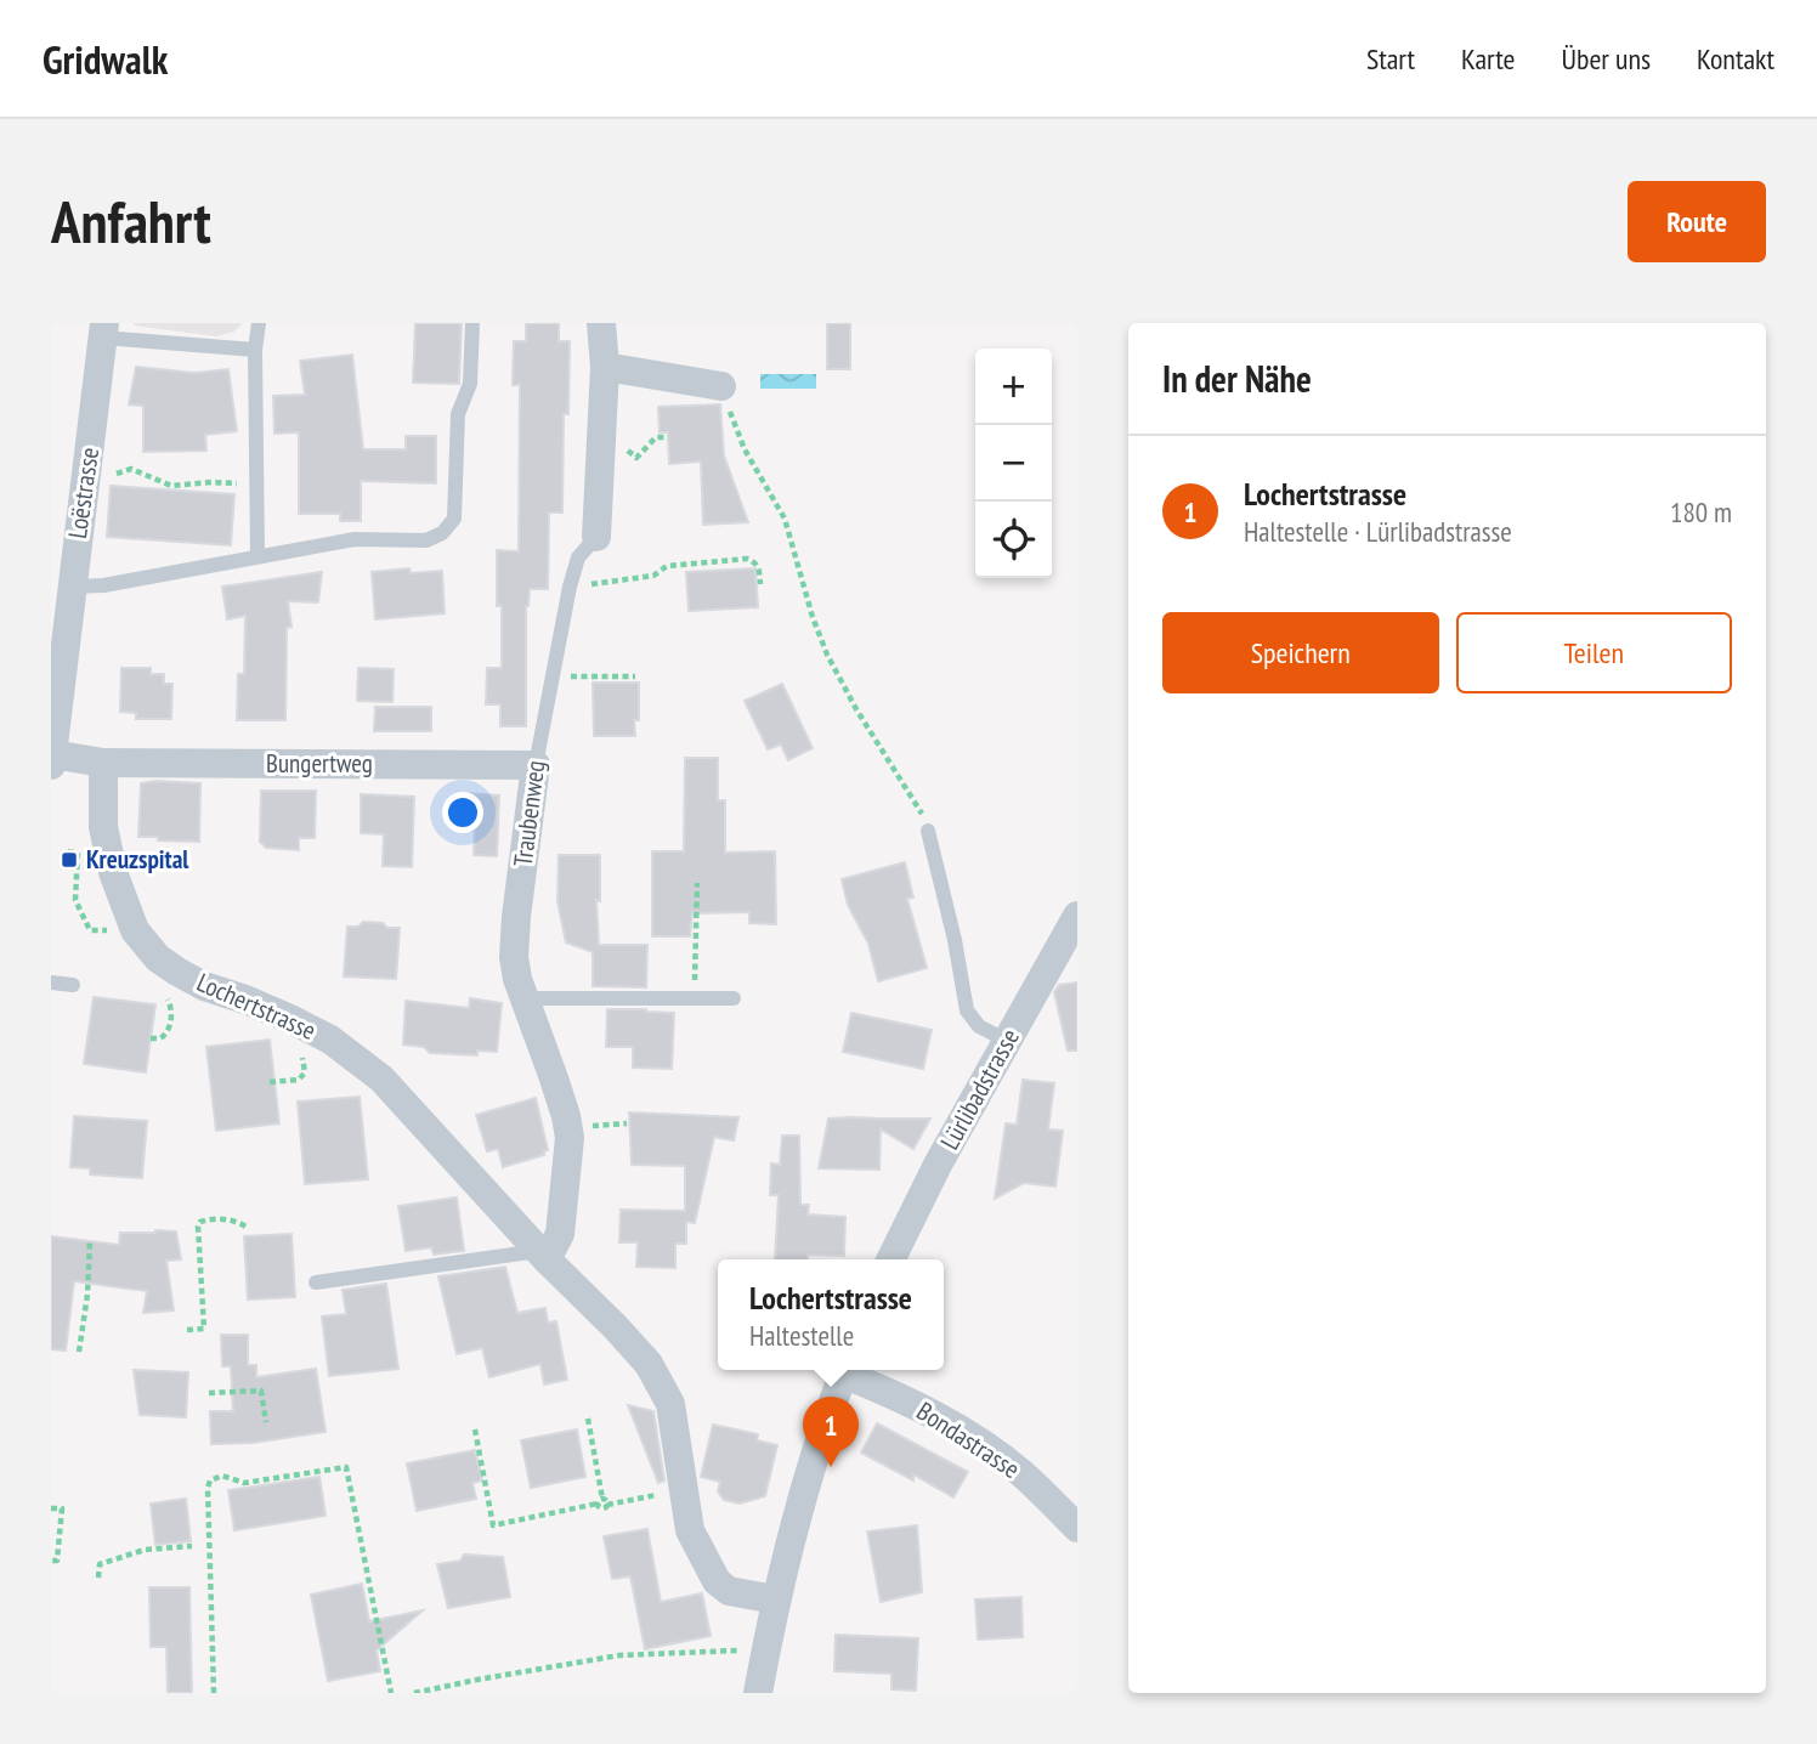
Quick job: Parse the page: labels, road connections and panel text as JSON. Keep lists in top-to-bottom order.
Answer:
{
  "streets": {
    "street": [
      "Loëstrasse",
      "Bungertweg",
      "Traubenweg",
      "Lochertstrasse",
      "Lürlibadstrasse",
      "Bondastrasse"
    ]
  },
  "crossings": [
    ["Bungertweg", "Traubenweg"],
    ["Bungertweg", "Lochertstrasse"],
    ["Traubenweg", "Lochertstrasse"]
  ],
  "places": {
    "transit": ["Kreuzspital"]
  },
  "page": {
    "header": "Gridwalk",
    "nav": [
      "Start",
      "Karte",
      "Über uns",
      "Kontakt"
    ],
    "buttons": [
      "Route",
      ["Speichern", "Teilen"]
    ],
    "title": "Anfahrt",
    "heading": "In der Nähe",
    "map_buttons": ["+", "−"],
    "list": [
      {
        "mark": "1",
        "name": "Lochertstrasse",
        "note": "Haltestelle · Lürlibadstrasse",
        "value": "180 m"
      }
    ],
    "popup": ["Lochertstrasse", "Haltestelle"],
    "pins": "1"
  }
}
